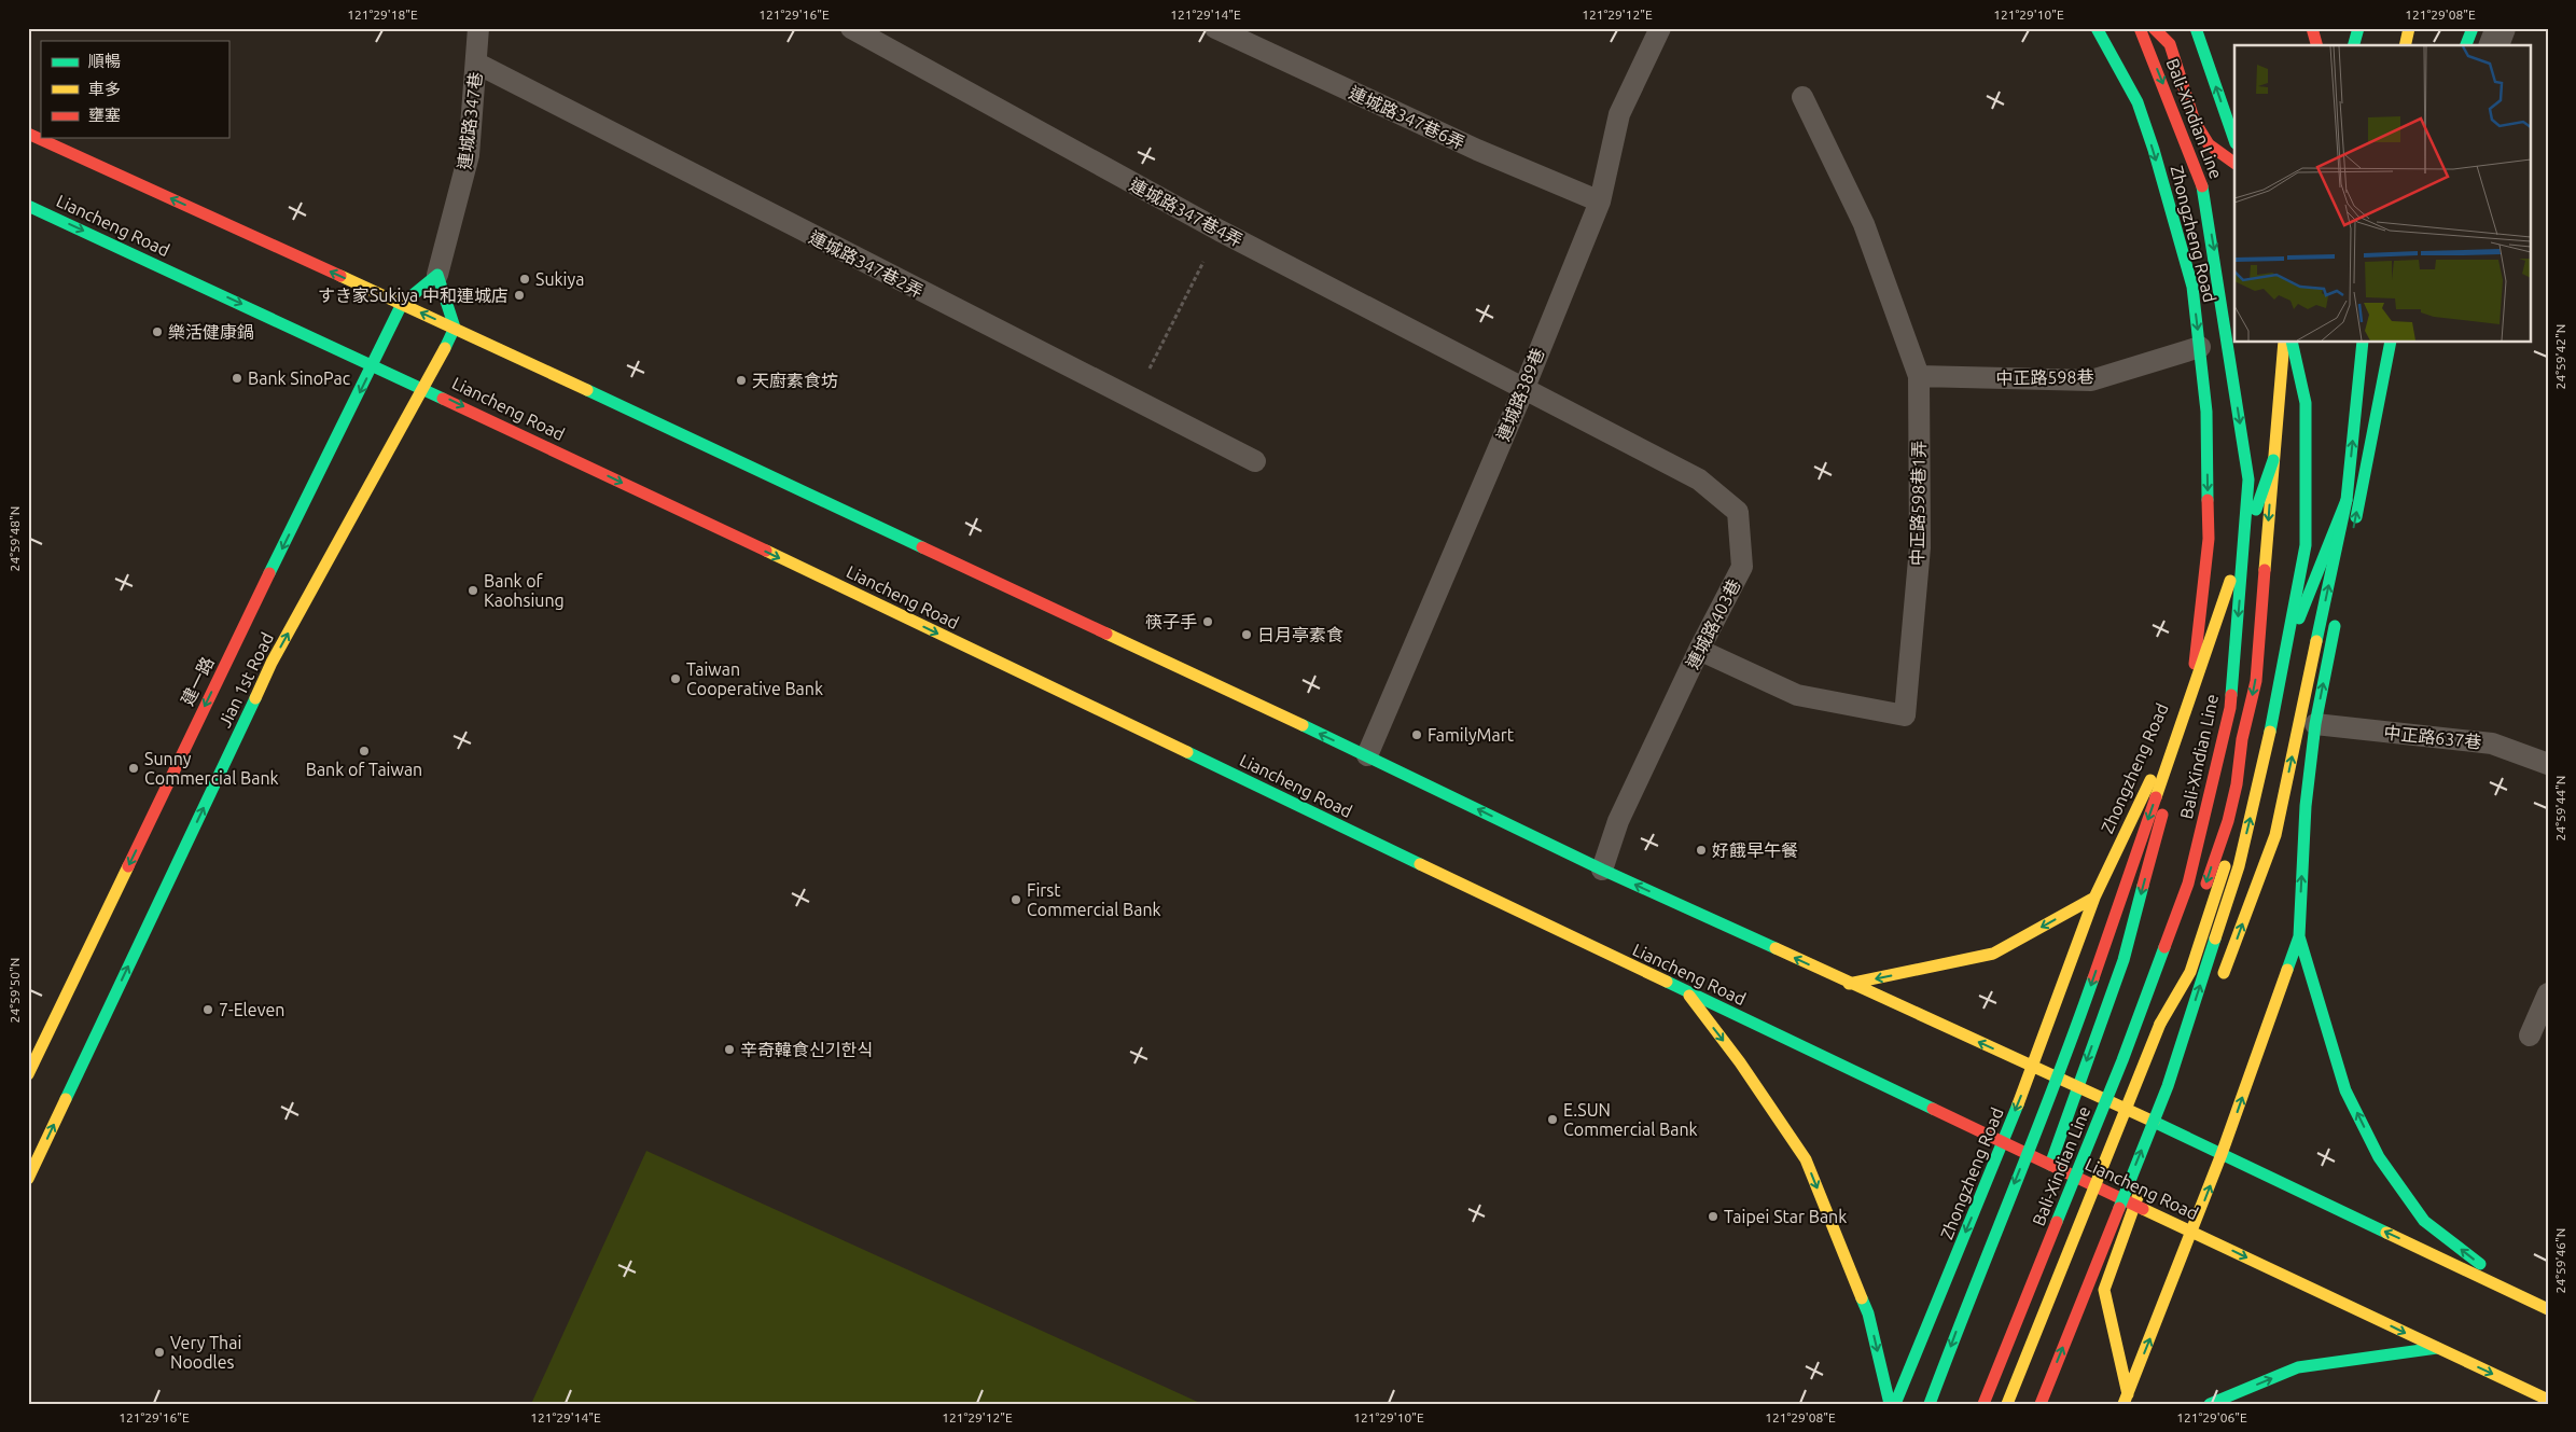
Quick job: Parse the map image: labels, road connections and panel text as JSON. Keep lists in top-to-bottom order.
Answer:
{
  "streets": {
    "main road": [
      "Bali-Xindian Line",
      "Liancheng Road",
      "Zhongzheng Road",
      "Jian 1st Road",
      "建一路"
    ],
    "lane": [
      "連城路347巷6弄",
      "連城路347巷",
      "連城路347巷4弄",
      "連城路347巷2弄",
      "中正路598巷",
      "連城路389巷",
      "中正路598巷1弄",
      "連城路403巷",
      "中正路637巷"
    ]
  },
  "crossings": [
    ["連城路347巷6弄", "連城路389巷"],
    ["連城路347巷", "連城路347巷2弄"],
    ["連城路347巷4弄", "連城路389巷"],
    ["連城路347巷4弄", "連城路403巷"],
    ["Liancheng Road", "Zhongzheng Road"],
    ["Liancheng Road", "Jian 1st Road"],
    ["Liancheng Road", "建一路"],
    ["Zhongzheng Road", "中正路598巷"],
    ["中正路598巷", "中正路598巷1弄"],
    ["連城路389巷", "連城路403巷"],
    ["中正路598巷1弄", "連城路403巷"]
  ],
  "one_way": ["Jian 1st Road", "建一路"],
  "places": [
    "Sukiya",
    "すき家Sukiya 中和連城店",
    "樂活健康鍋",
    "Bank SinoPac",
    "天廚素食坊",
    "Bank of Kaohsiung",
    "筷子手",
    "日月亭素食",
    "Taiwan Cooperative Bank",
    "FamilyMart",
    "Bank of Taiwan",
    "Sunny Commercial Bank",
    "好餓早午餐",
    "First Commercial Bank",
    "7-Eleven",
    "辛奇韓食신기한식",
    "E.SUN Commercial Bank",
    "Taipei Star Bank",
    "Very Thai Noodles"
  ],
  "legend": ["順暢", "車多", "壅塞"],
  "coordinates": [
    "121°29'18\"E",
    "121°29'16\"E",
    "121°29'14\"E",
    "121°29'12\"E",
    "121°29'10\"E",
    "121°29'08\"E",
    "24°59'42\"N",
    "24°59'48\"N",
    "24°59'44\"N",
    "24°59'50\"N",
    "24°59'46\"N",
    "121°29'06\"E"
  ]
}
